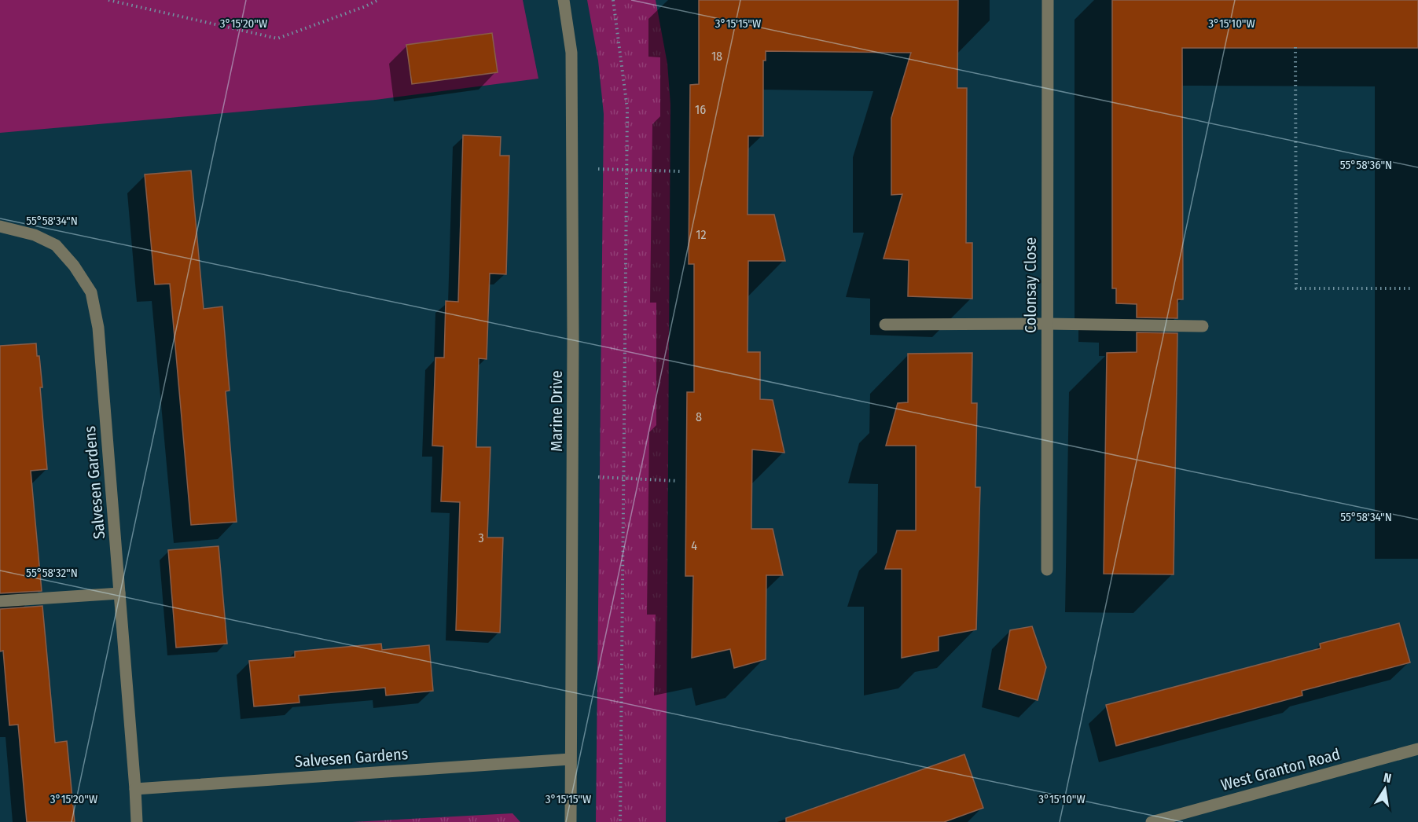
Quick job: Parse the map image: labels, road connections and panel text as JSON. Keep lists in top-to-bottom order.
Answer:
{
  "streets": {
    "street": [
      "Colonsay Close",
      "Marine Drive",
      "Salvesen Gardens",
      "West Granton Road"
    ]
  },
  "crossings": [
    ["Marine Drive", "Salvesen Gardens"]
  ],
  "house_numbers": [
    "18",
    "16",
    "12",
    "8",
    "3",
    "4"
  ],
  "north": "top",
  "coordinates": [
    "3°15'20\"W",
    "3°15'15\"W",
    "3°15'10\"W",
    "55°58'36\"N",
    "55°58'34\"N",
    "55°58'32\"N"
  ]
}
